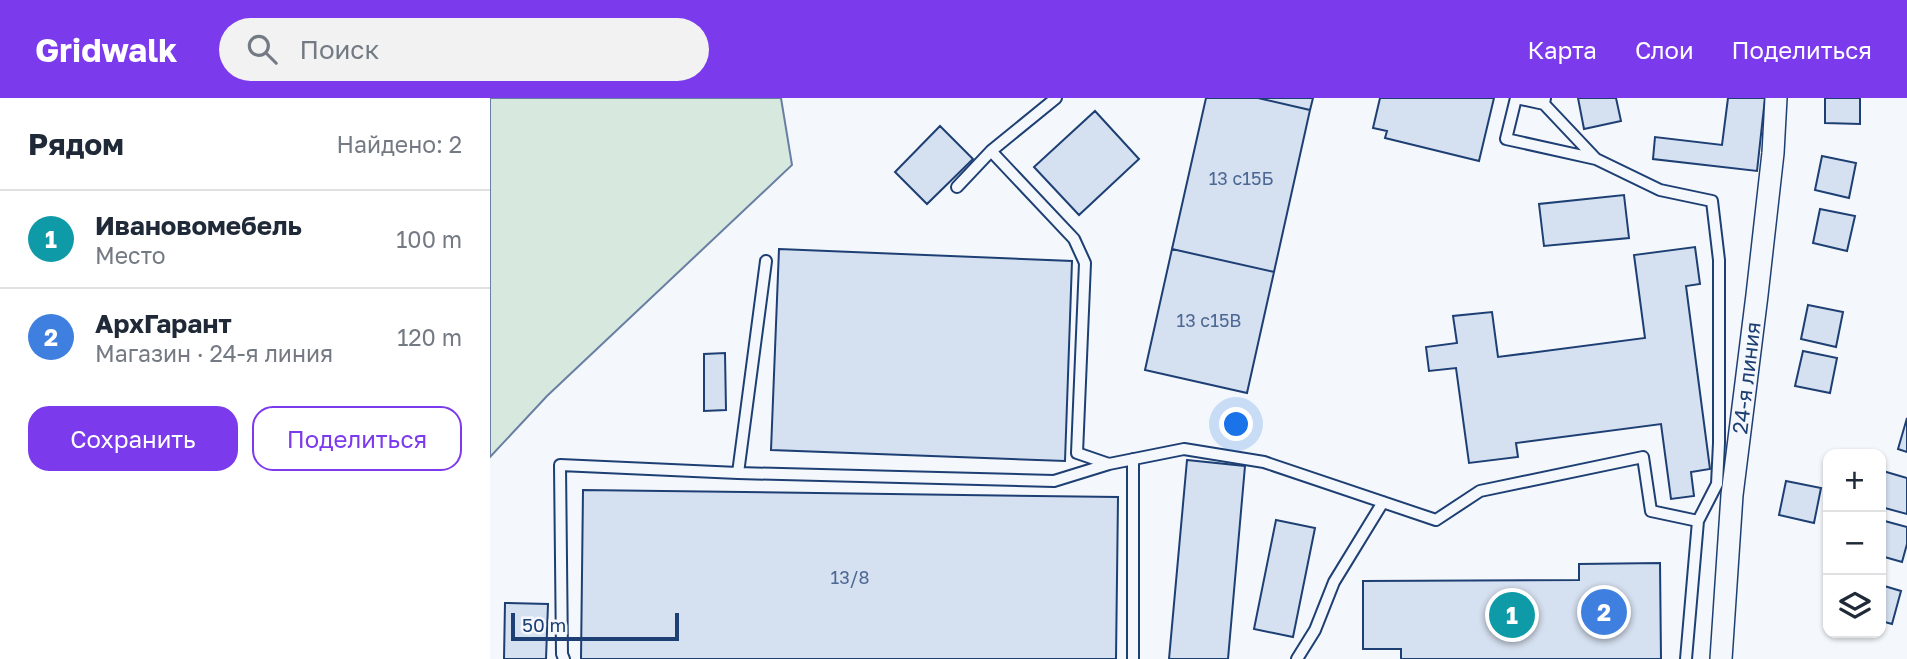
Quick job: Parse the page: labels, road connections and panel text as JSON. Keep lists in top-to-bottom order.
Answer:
{
  "streets": {
    "street": ["24-я линия"]
  },
  "house_numbers": ["13 с15Б", "13 с15В", "13/8"],
  "scale_bar": "50 m",
  "page": {
    "header": "Gridwalk",
    "search": "Поиск",
    "nav": ["Карта", "Слои", "Поделиться"],
    "heading": ["Рядом", "Найдено: 2"],
    "list": [
      {
        "mark": "1",
        "name": "Ивановомебель",
        "note": "Место",
        "value": "100 m"
      },
      {
        "mark": "2",
        "name": "АрхГарант",
        "note": "Магазин · 24-я линия",
        "value": "120 m"
      }
    ],
    "buttons": ["Сохранить", "Поделиться"],
    "map_buttons": ["+", "−"],
    "pins": ["2", "1"],
    "scale": "50 m"
  }
}
